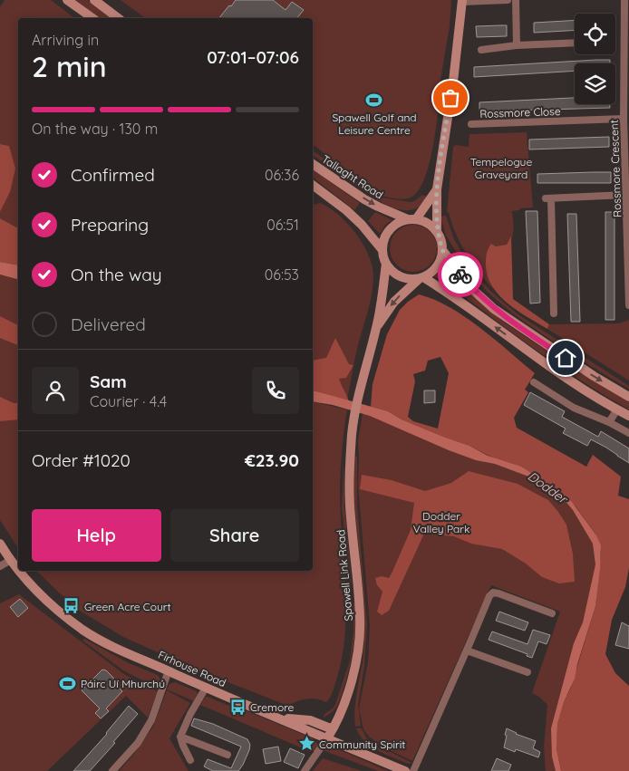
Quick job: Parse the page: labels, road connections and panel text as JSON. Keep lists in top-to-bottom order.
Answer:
{
  "streets": {
    "main road": ["Tallaght Road", "Spawell Link Road", "Firhouse Road"],
    "street": ["Rossmore Close", "Rossmore Crescent"]
  },
  "crossings": [
    ["Rossmore Close", "Rossmore Crescent"],
    ["Spawell Link Road", "Firhouse Road"]
  ],
  "water": ["Dodder"],
  "parks": ["Tempelogue Graveyard", "Dodder Valley Park"],
  "places": {
    "sports": ["Spawell Golf and Leisure Centre", "Páirc Uí Mhurchú"],
    "bus stop": ["Green Acre Court", "Cremore"],
    "place": ["Community Spirit"]
  },
  "page": {
    "heading": ["2 min", "Arriving in", "07:01–07:06"],
    "panel": [
      "Sam",
      "Courier · 4.4",
      "Order #1020",
      "€23.90"
    ],
    "bar": "On the way · 130 m",
    "list": [
      ["Confirmed", "06:36"],
      ["Preparing", "06:51"],
      ["On the way", "06:53"],
      "Delivered"
    ],
    "buttons": ["Help", "Share"]
  }
}
